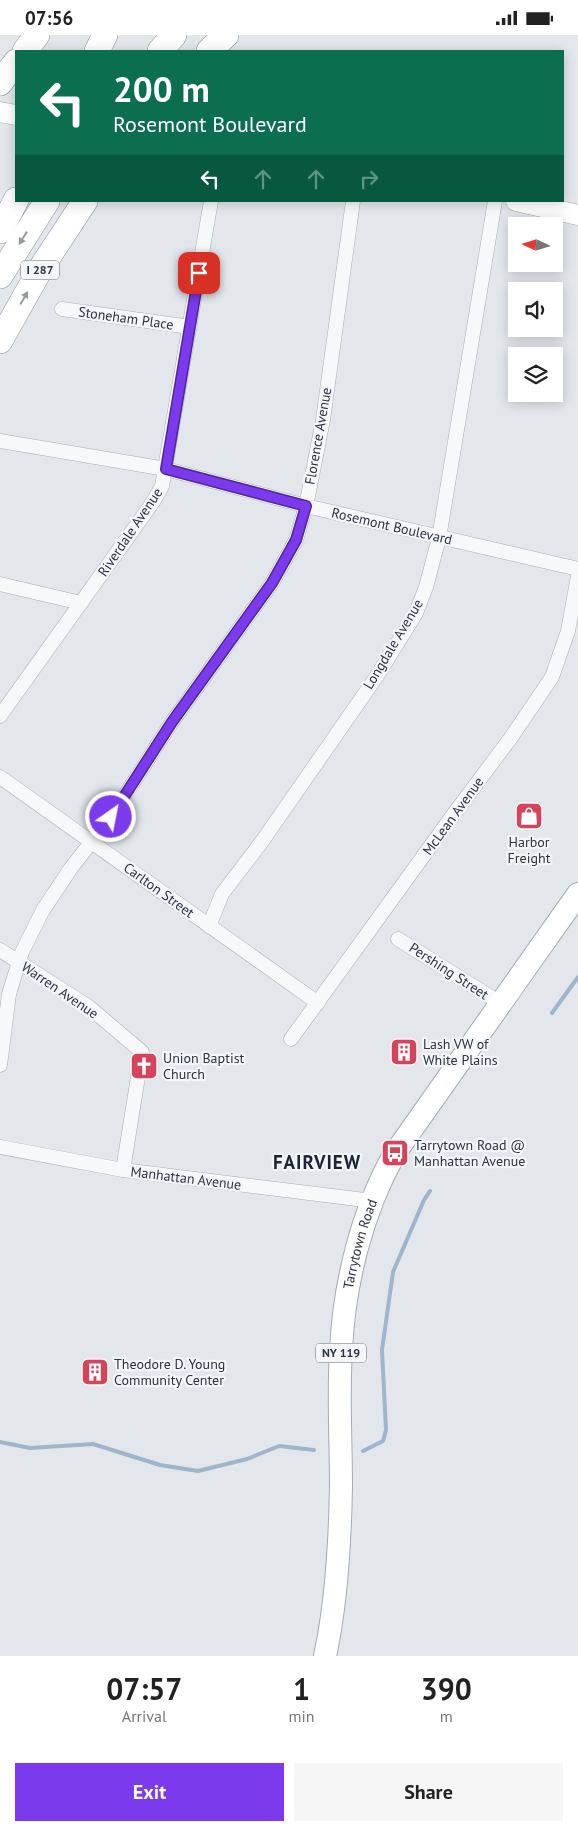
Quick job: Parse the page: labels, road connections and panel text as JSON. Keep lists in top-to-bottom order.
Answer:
{
  "streets": {
    "highway": ["I 287"],
    "main road": ["Tarrytown Road", "NY 119"],
    "street": [
      "Stoneham Place",
      "Florence Avenue",
      "Rosemont Boulevard",
      "Riverdale Avenue",
      "Longdale Avenue",
      "McLean Avenue",
      "Carlton Street",
      "Pershing Street",
      "Warren Avenue",
      "Manhattan Avenue"
    ]
  },
  "crossings": [
    ["Stoneham Place", "Riverdale Avenue"],
    ["Florence Avenue", "Rosemont Boulevard"],
    ["Florence Avenue", "Carlton Street"],
    ["Florence Avenue", "Warren Avenue"],
    ["Rosemont Boulevard", "Riverdale Avenue"],
    ["Rosemont Boulevard", "Longdale Avenue"],
    ["Longdale Avenue", "Carlton Street"],
    ["McLean Avenue", "Carlton Street"],
    ["Pershing Street", "Tarrytown Road"],
    ["Warren Avenue", "Manhattan Avenue"],
    ["Manhattan Avenue", "Tarrytown Road"]
  ],
  "districts": ["FAIRVIEW"],
  "places": {
    "shop": ["Harbor Freight"],
    "building": ["Lash VW of White Plains", "Theodore D. Young Community Center"],
    "church": ["Union Baptist Church"],
    "bus stop": ["Tarrytown Road @ Manhattan Avenue"]
  },
  "north": "left",
  "page": {
    "status": "07:56",
    "turn": ["200 m", "Rosemont Boulevard"],
    "eta": [
      "07:57",
      "Arrival",
      "1",
      "min",
      "390",
      "m"
    ],
    "buttons": ["Exit", "Share"]
  }
}
